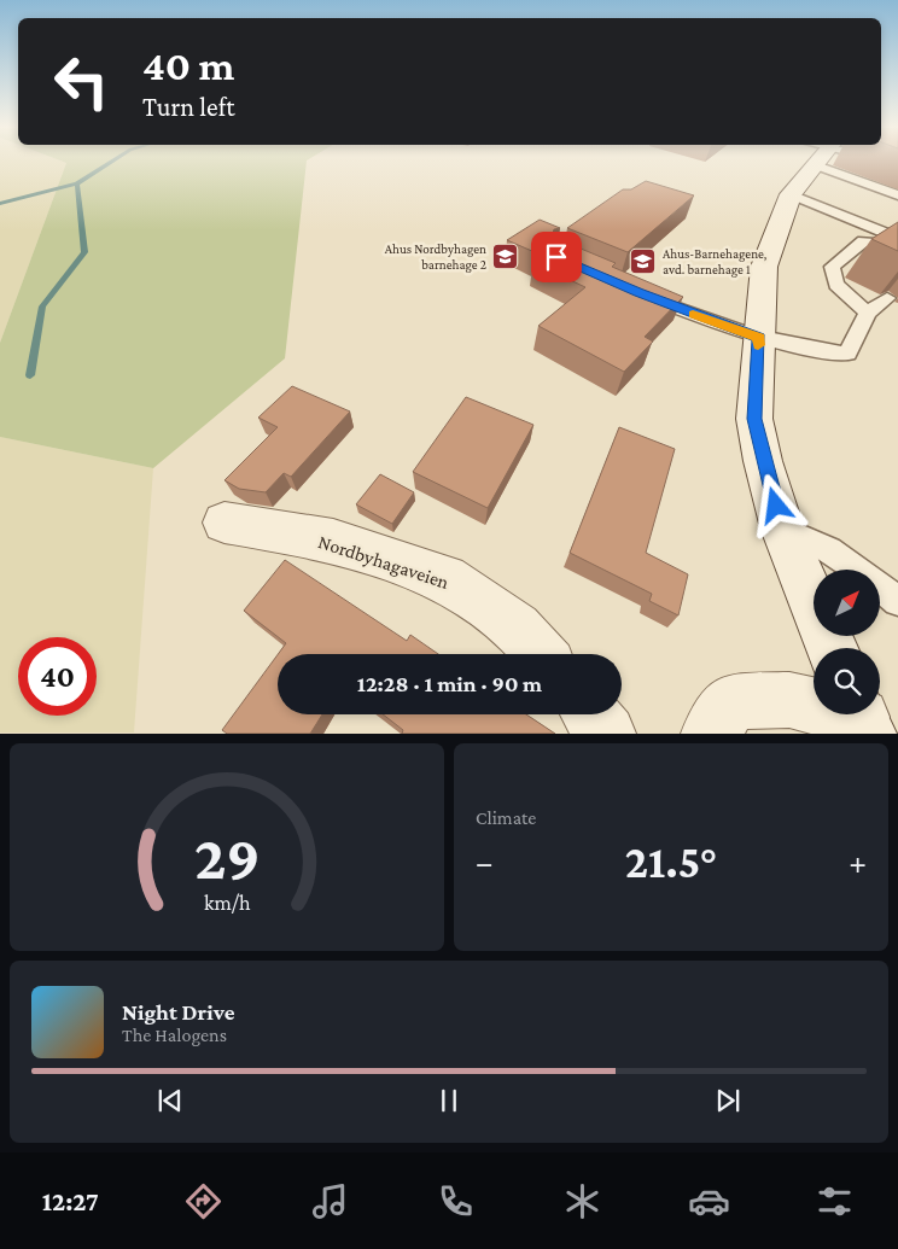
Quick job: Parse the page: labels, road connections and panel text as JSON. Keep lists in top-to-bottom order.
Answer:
{
  "streets": {
    "street": ["Nordbyhagaveien"]
  },
  "places": {
    "school or university": ["Ahus Nordbyhagen barnehage 2", "Ahus-Barnehagene, avd. barnehage 1"]
  },
  "north": "top right",
  "page": {
    "turn": ["40 m", "Turn left"],
    "limit": "40",
    "trip": "12:28 · 1 min · 90 m",
    "tile": "Climate",
    "heat": ["−", "21.5°", "+"],
    "song": ["Night Drive", "The Halogens"],
    "tabs": "12:27",
    "gauge": ["29", "km/h"]
  }
}
